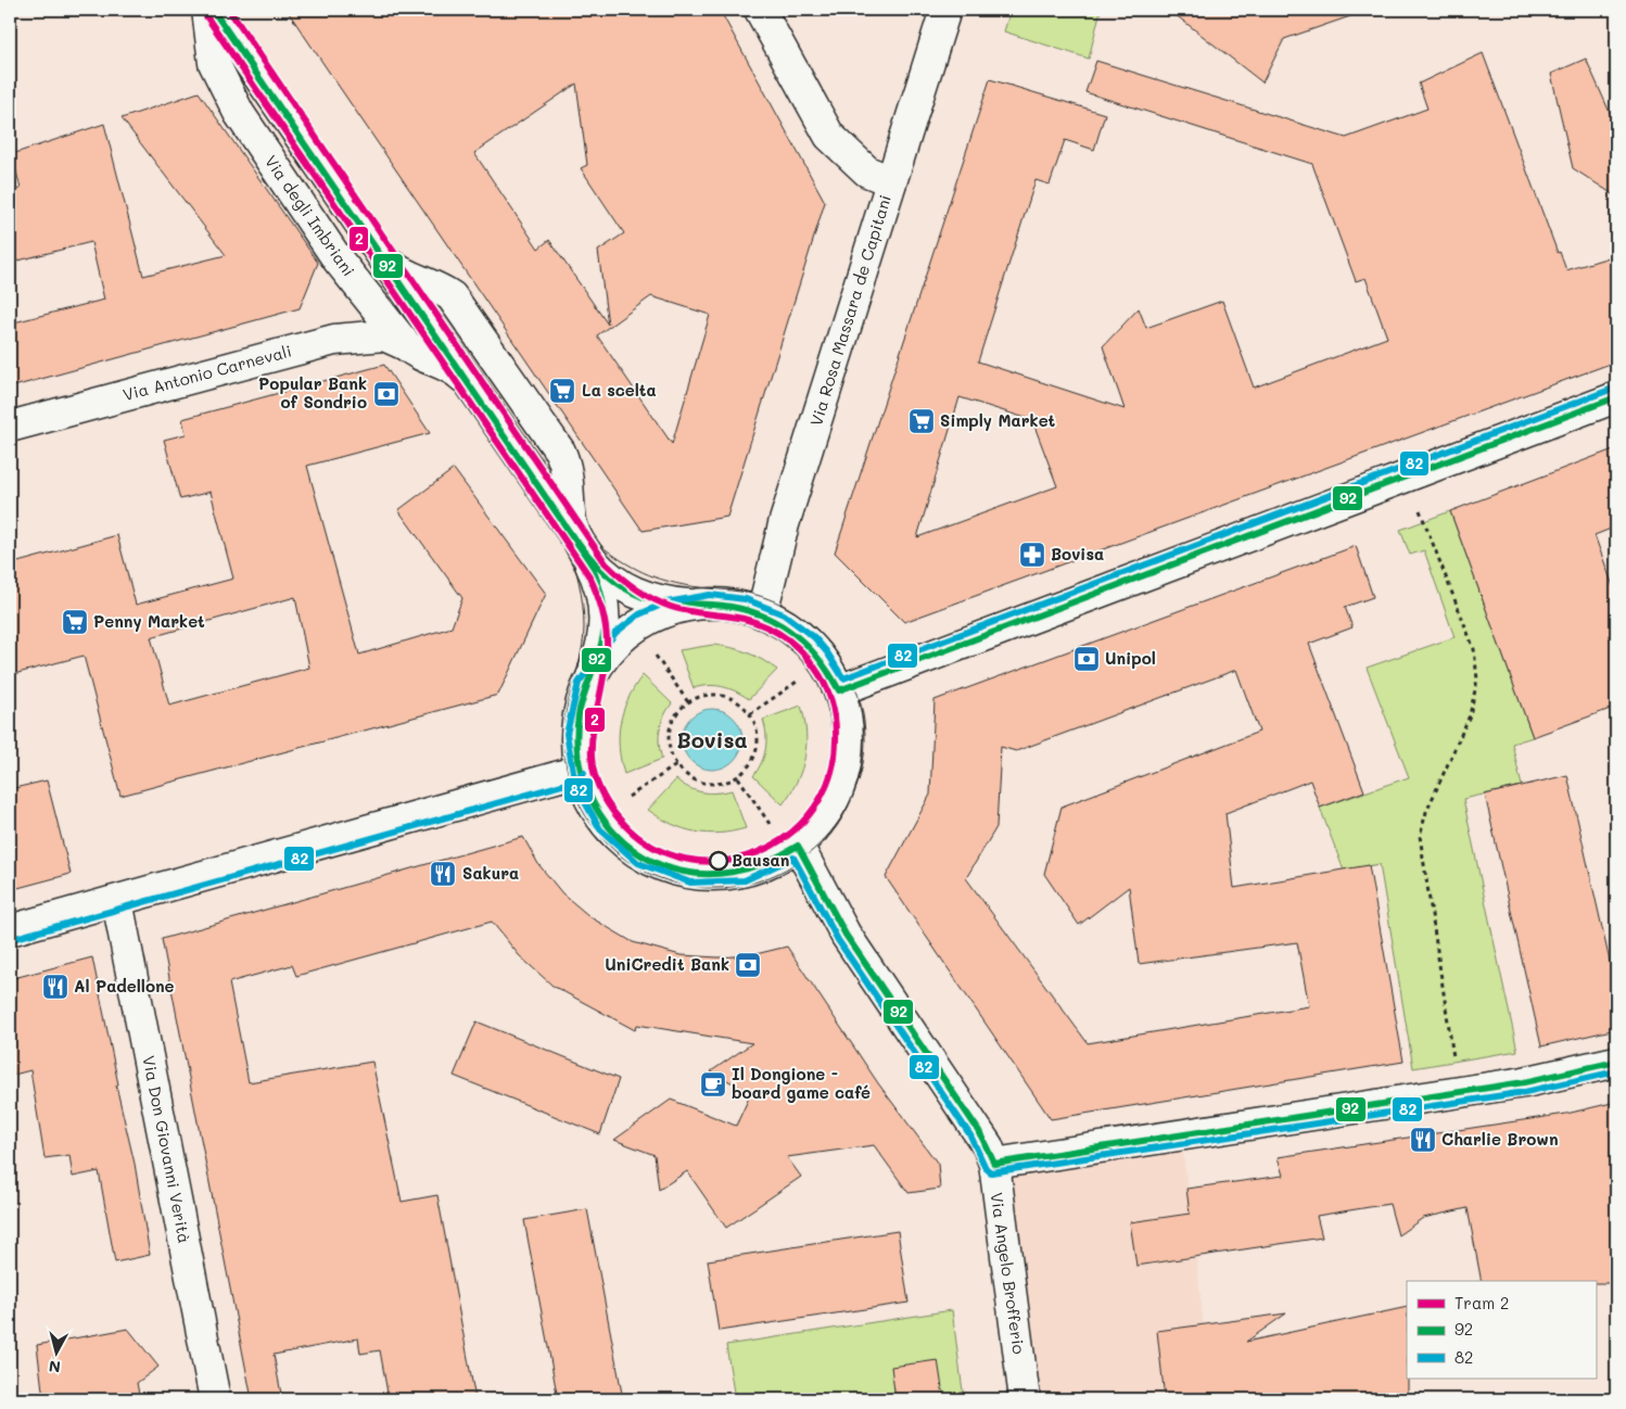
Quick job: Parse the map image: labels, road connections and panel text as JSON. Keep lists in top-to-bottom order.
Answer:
{
  "streets": {
    "street": [
      "Via degli Imbriani",
      "Via Rosa Massara de Capitani",
      "Via Antonio Carnevali",
      "Via Don Giovanni Verità",
      "Via Angelo Brofferio"
    ]
  },
  "crossings": [
    ["Via degli Imbriani", "Via Antonio Carnevali"]
  ],
  "districts": ["Bovisa"],
  "places": {
    "supermarket": ["La scelta", "Simply Market", "Penny Market"],
    "bank": ["Popular Bank of Sondrio", "Unipol", "UniCredit Bank"],
    "pharmacy": ["Bovisa"],
    "other": ["Bausan"],
    "restaurant": ["Sakura", "Al Padellone", "Charlie Brown"],
    "cafe": ["Il Dongione - board game café"]
  },
  "lines": ["tram line 2", "transit line 92", "transit line 82"],
  "legend": ["Tram 2", "92", "82"],
  "north": "bottom"
}
